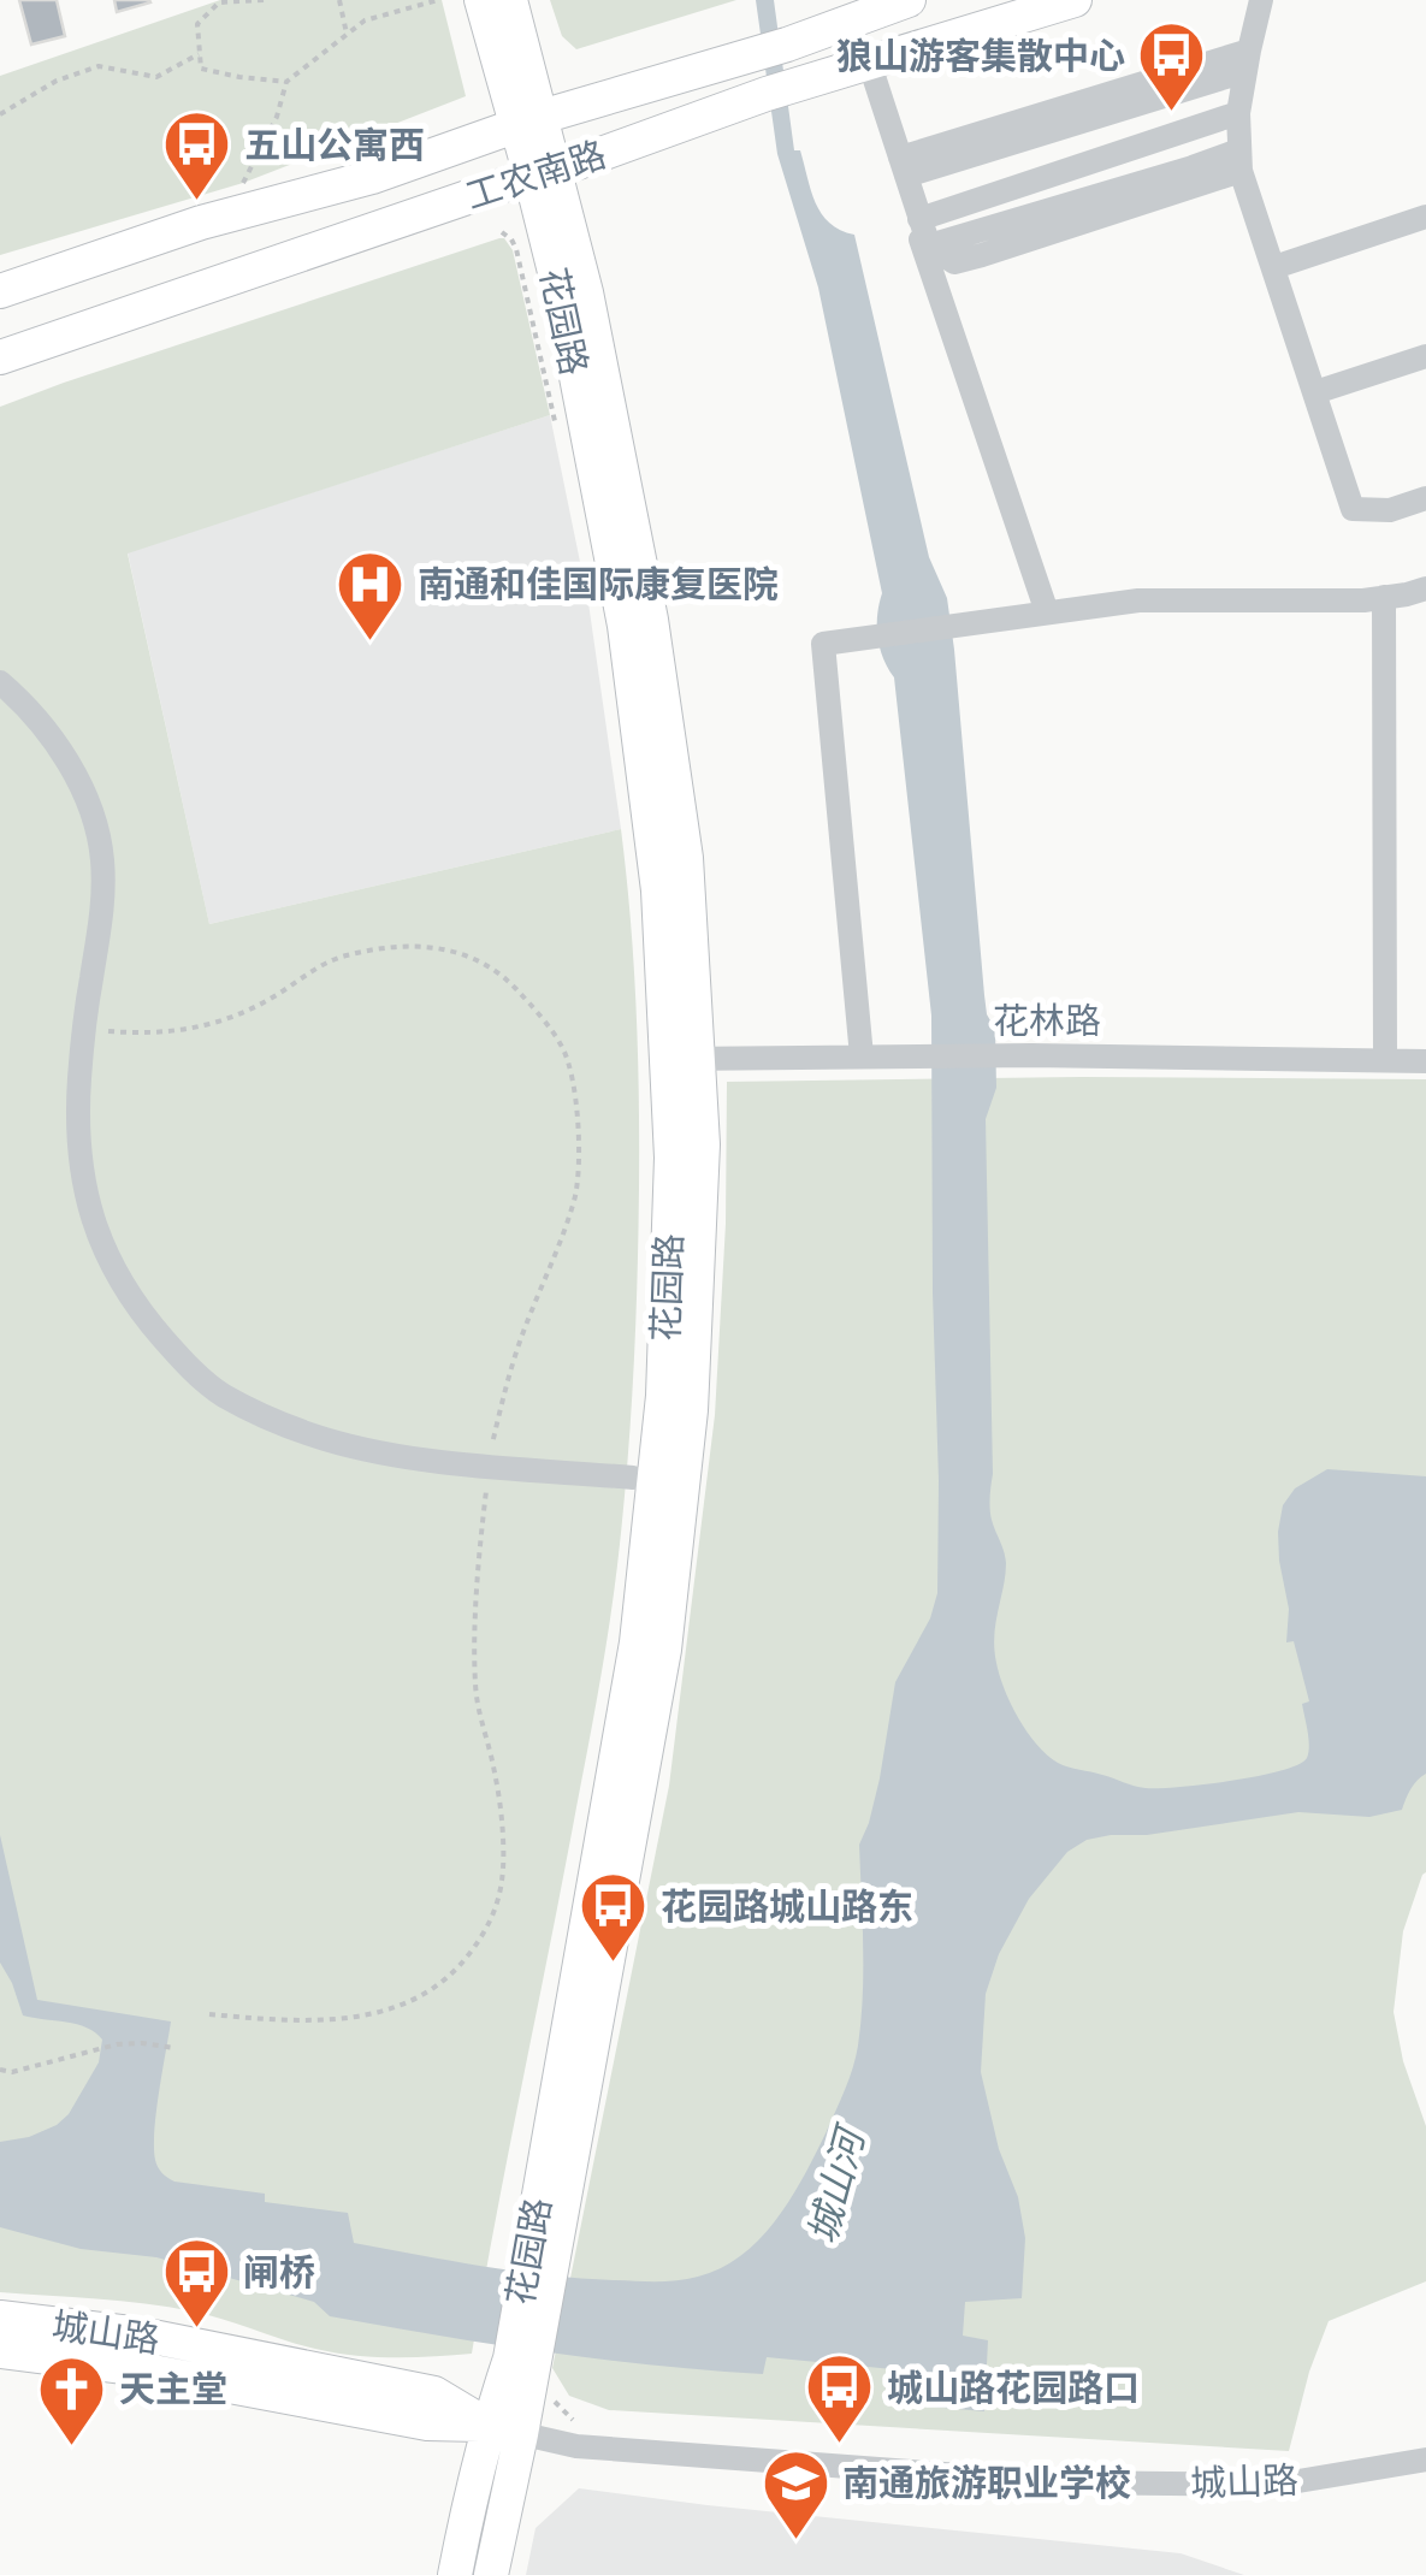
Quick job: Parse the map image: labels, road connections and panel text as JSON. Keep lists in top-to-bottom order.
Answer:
{
  "streets": {
    "main road": ["工农南路", "花园路", "城山路"],
    "street": ["花林路"]
  },
  "crossings": [
    ["工农南路", "花园路"],
    ["花园路", "花林路"],
    ["花园路", "城山路"]
  ],
  "water": ["城山河"],
  "places": {
    "bus stop": [
      "狼山游客集散中心",
      "五山公寓西",
      "花园路城山路东",
      "闸桥",
      "城山路花园路口"
    ],
    "hospital": ["南通和佳国际康复医院"],
    "church": ["天主堂"],
    "school or university": ["南通旅游职业学校"]
  }
}
